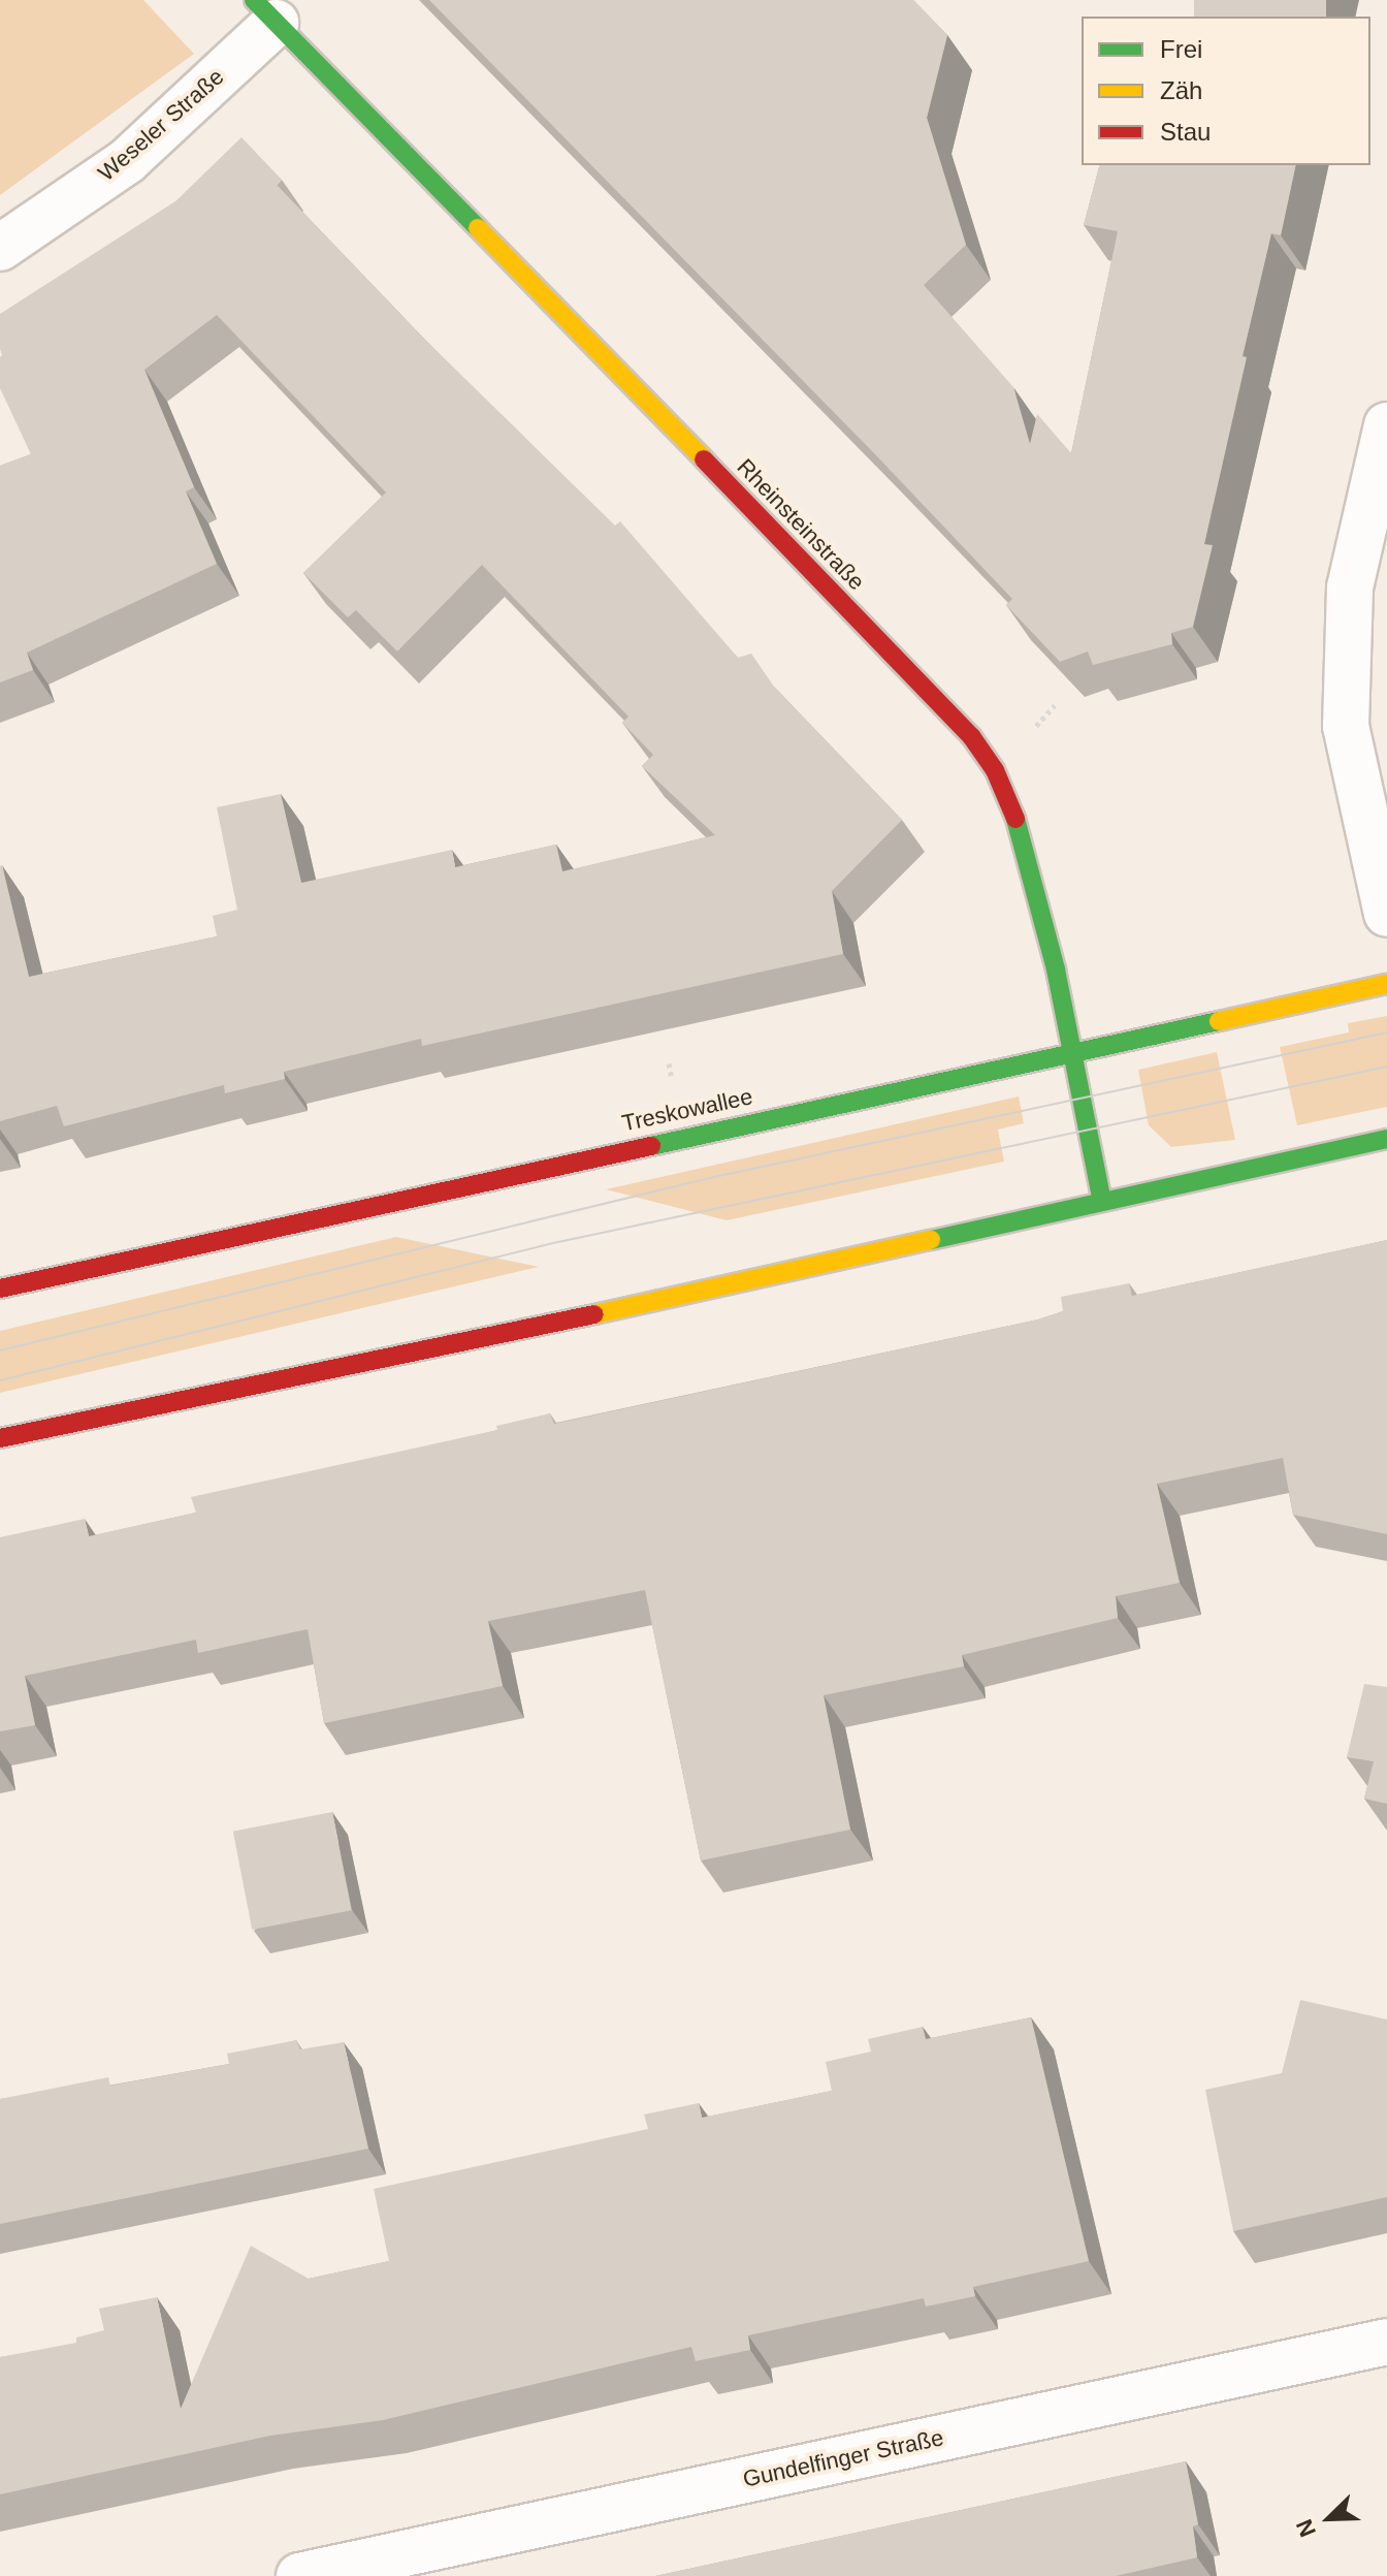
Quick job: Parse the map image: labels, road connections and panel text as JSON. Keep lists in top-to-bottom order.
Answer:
{
  "streets": {
    "main road": ["Rheinsteinstraße", "Treskowallee"],
    "street": ["Weseler Straße", "Gundelfinger Straße"]
  },
  "crossings": [
    ["Weseler Straße", "Rheinsteinstraße"],
    ["Rheinsteinstraße", "Treskowallee"]
  ],
  "legend": ["Frei", "Zäh", "Stau"],
  "north": "bottom left"
}
